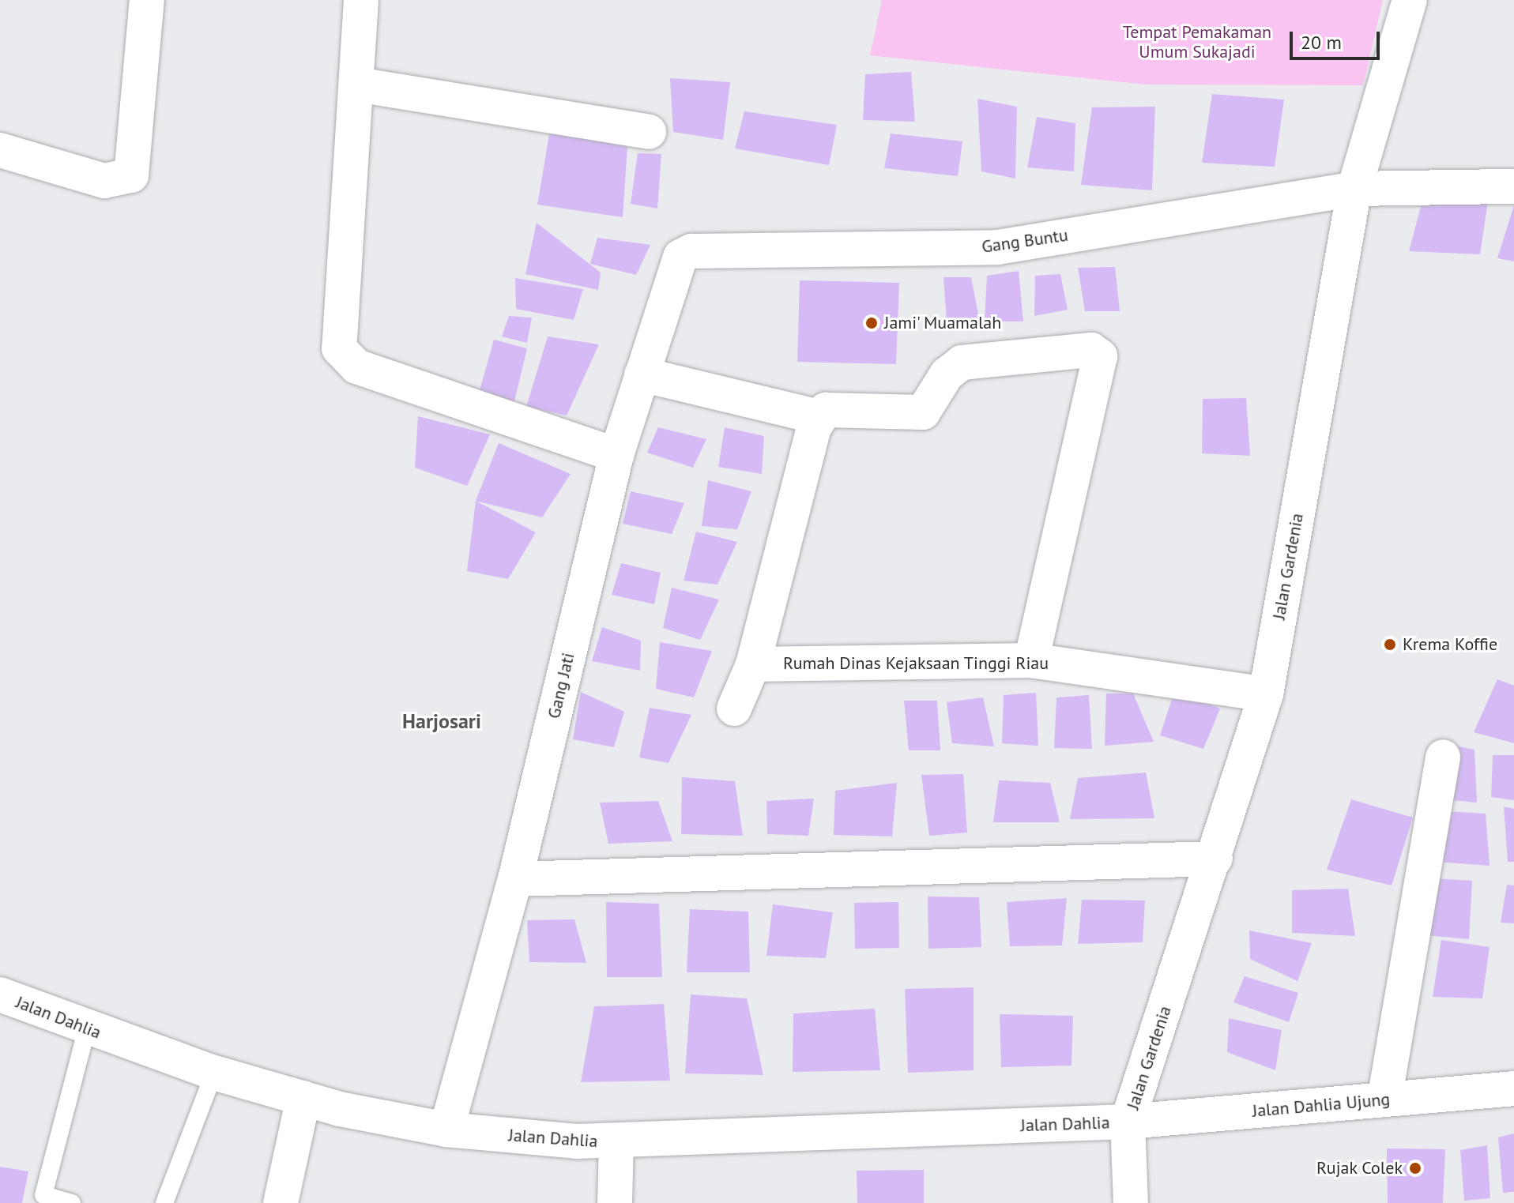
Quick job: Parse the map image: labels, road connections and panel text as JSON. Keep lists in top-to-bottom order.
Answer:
{
  "streets": {
    "street": [
      "Gang Buntu",
      "Jalan Gardenia",
      "Rumah Dinas Kejaksaan Tinggi Riau",
      "Gang Jati",
      "Jalan Dahlia",
      "Jalan Dahlia Ujung"
    ]
  },
  "crossings": [
    ["Gang Buntu", "Jalan Gardenia"],
    ["Gang Buntu", "Gang Jati"],
    ["Jalan Gardenia", "Rumah Dinas Kejaksaan Tinggi Riau"],
    ["Jalan Gardenia", "Jalan Dahlia"],
    ["Jalan Gardenia", "Jalan Dahlia Ujung"],
    ["Gang Jati", "Jalan Dahlia"],
    ["Jalan Dahlia", "Jalan Dahlia Ujung"]
  ],
  "districts": ["Harjosari"],
  "parks": ["Tempat Pemakaman Umum Sukajadi"],
  "places": ["Jami' Muamalah", "Krema Koffie", "Rujak Colek"],
  "scale_bar": "20 m"
}
